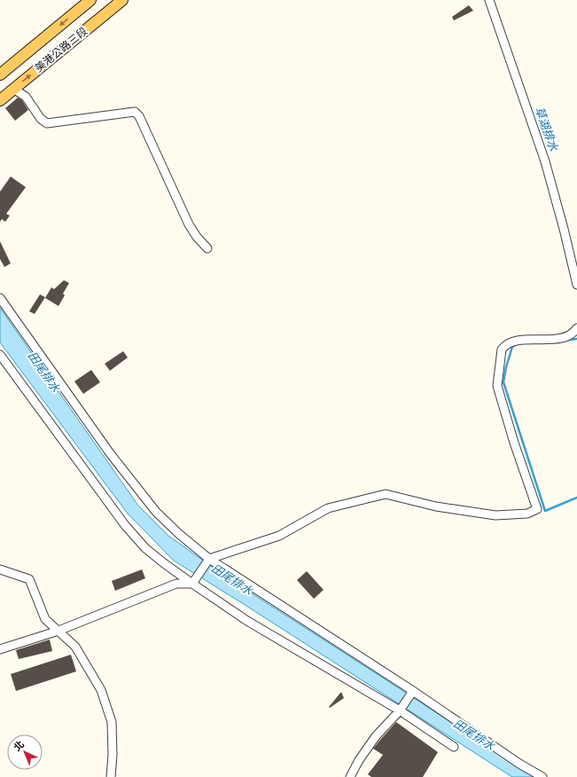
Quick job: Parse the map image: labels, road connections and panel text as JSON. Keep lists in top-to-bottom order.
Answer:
{
  "streets": {
    "main road": ["美港公路三段"]
  },
  "water": ["草湖排水", "田尾排水"],
  "north": "top left"
}
